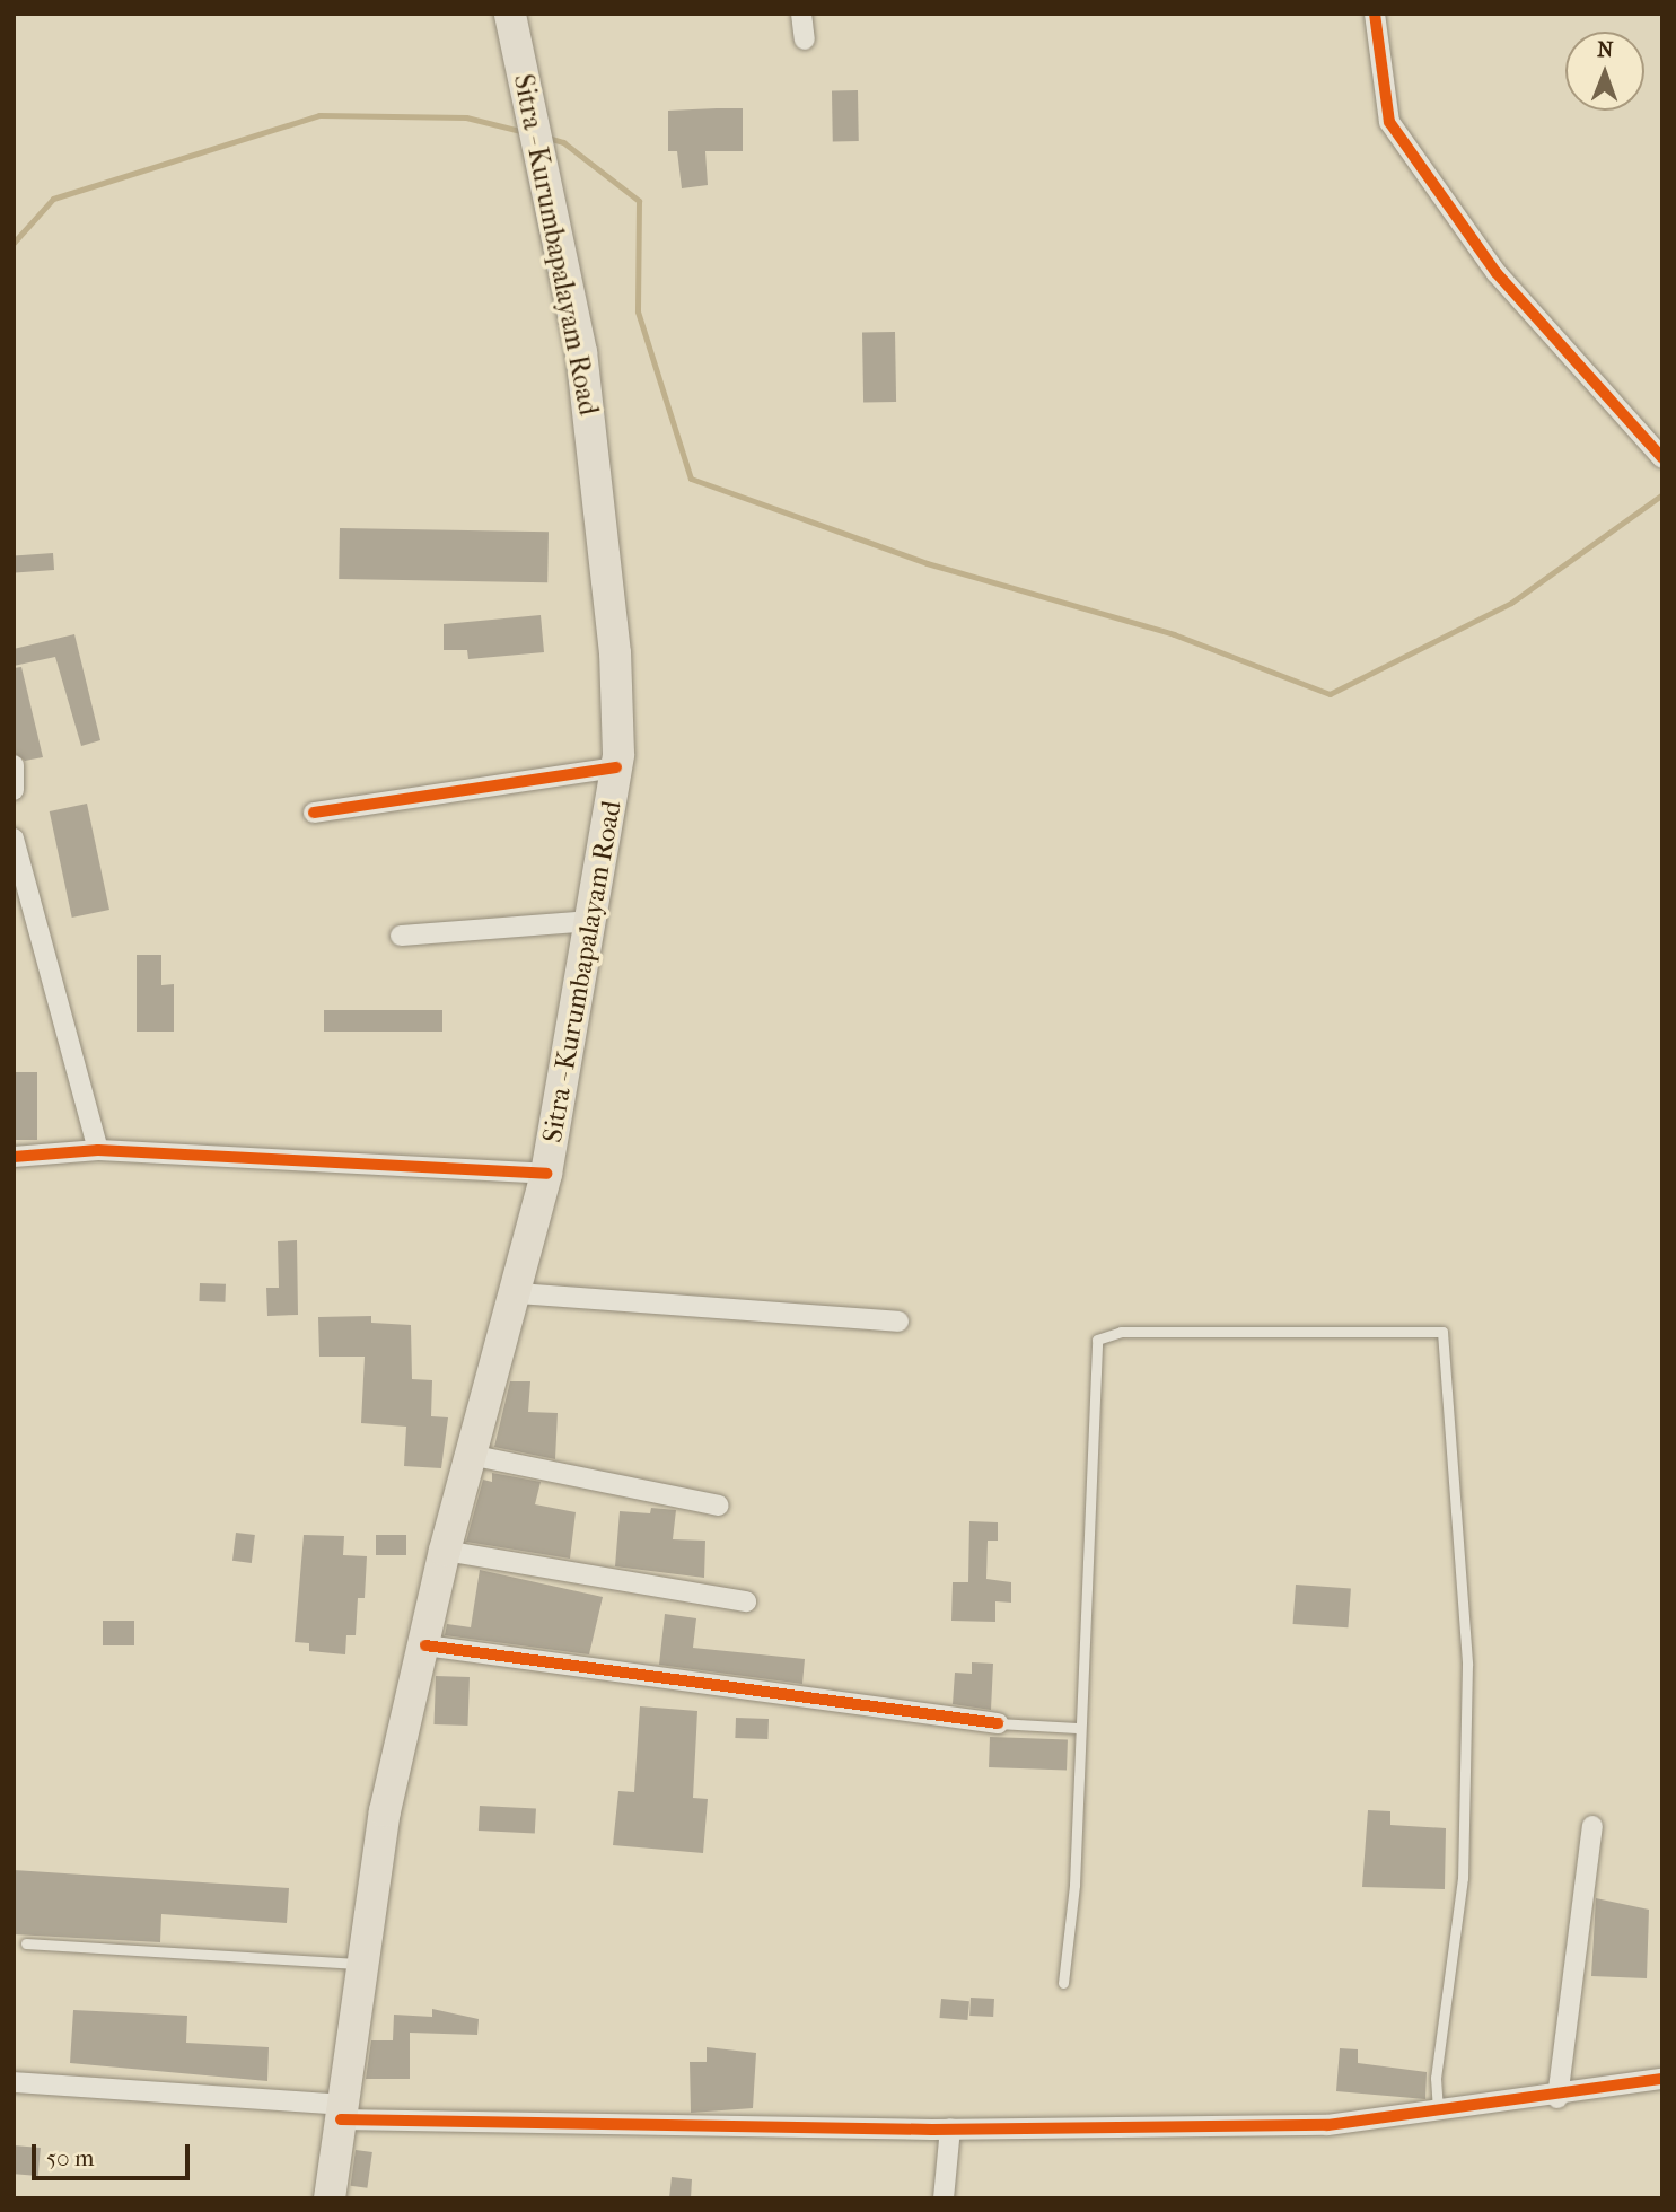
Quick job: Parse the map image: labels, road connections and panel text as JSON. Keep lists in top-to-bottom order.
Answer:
{
  "streets": {
    "main road": ["Sitra - Kurumbapalayam Road"]
  },
  "scale_bar": "50 m",
  "north": "top"
}
